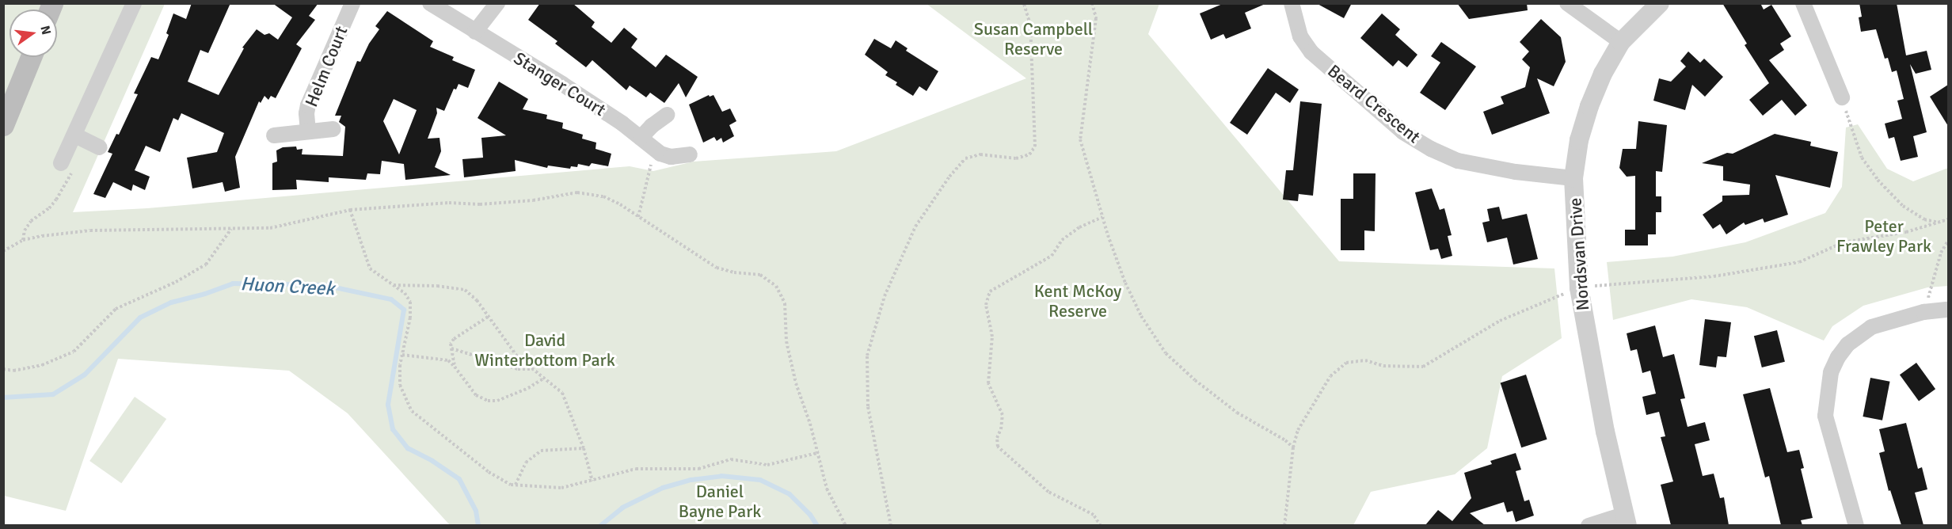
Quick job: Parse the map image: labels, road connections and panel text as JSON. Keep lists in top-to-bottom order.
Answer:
{
  "streets": {
    "street": [
      "Helm Court",
      "Stanger Court",
      "Beard Crescent",
      "Nordsvan Drive"
    ]
  },
  "crossings": [
    ["Beard Crescent", "Nordsvan Drive"]
  ],
  "water": ["Huon Creek"],
  "parks": [
    "Susan Campbell Reserve",
    "Peter Frawley Park",
    "Kent McKoy Reserve",
    "David Winterbottom Park",
    "Daniel Bayne Park"
  ],
  "north": "right"
}
